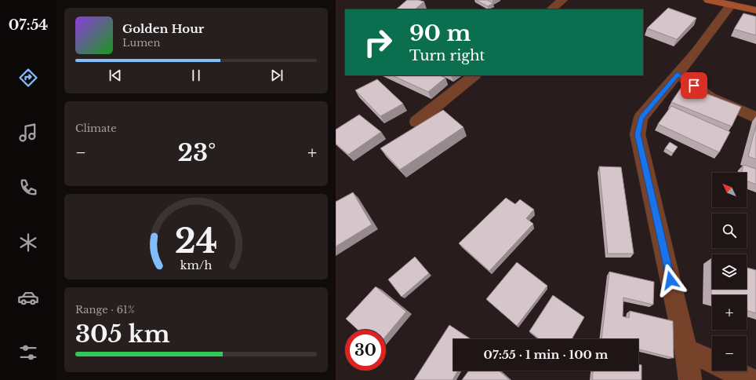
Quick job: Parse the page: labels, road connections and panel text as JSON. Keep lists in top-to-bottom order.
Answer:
{
  "north": "top left",
  "page": {
    "tabs": "07:54",
    "turn": ["90 m", "Turn right"],
    "song": ["Golden Hour", "Lumen"],
    "tile": [
      "Climate",
      ["Range · 61%", "305 km"]
    ],
    "heat": ["−", "23°", "+"],
    "map_buttons": ["+", "−"],
    "limit": "30",
    "trip": "07:55 · 1 min · 100 m",
    "gauge": ["24", "km/h"]
  }
}
